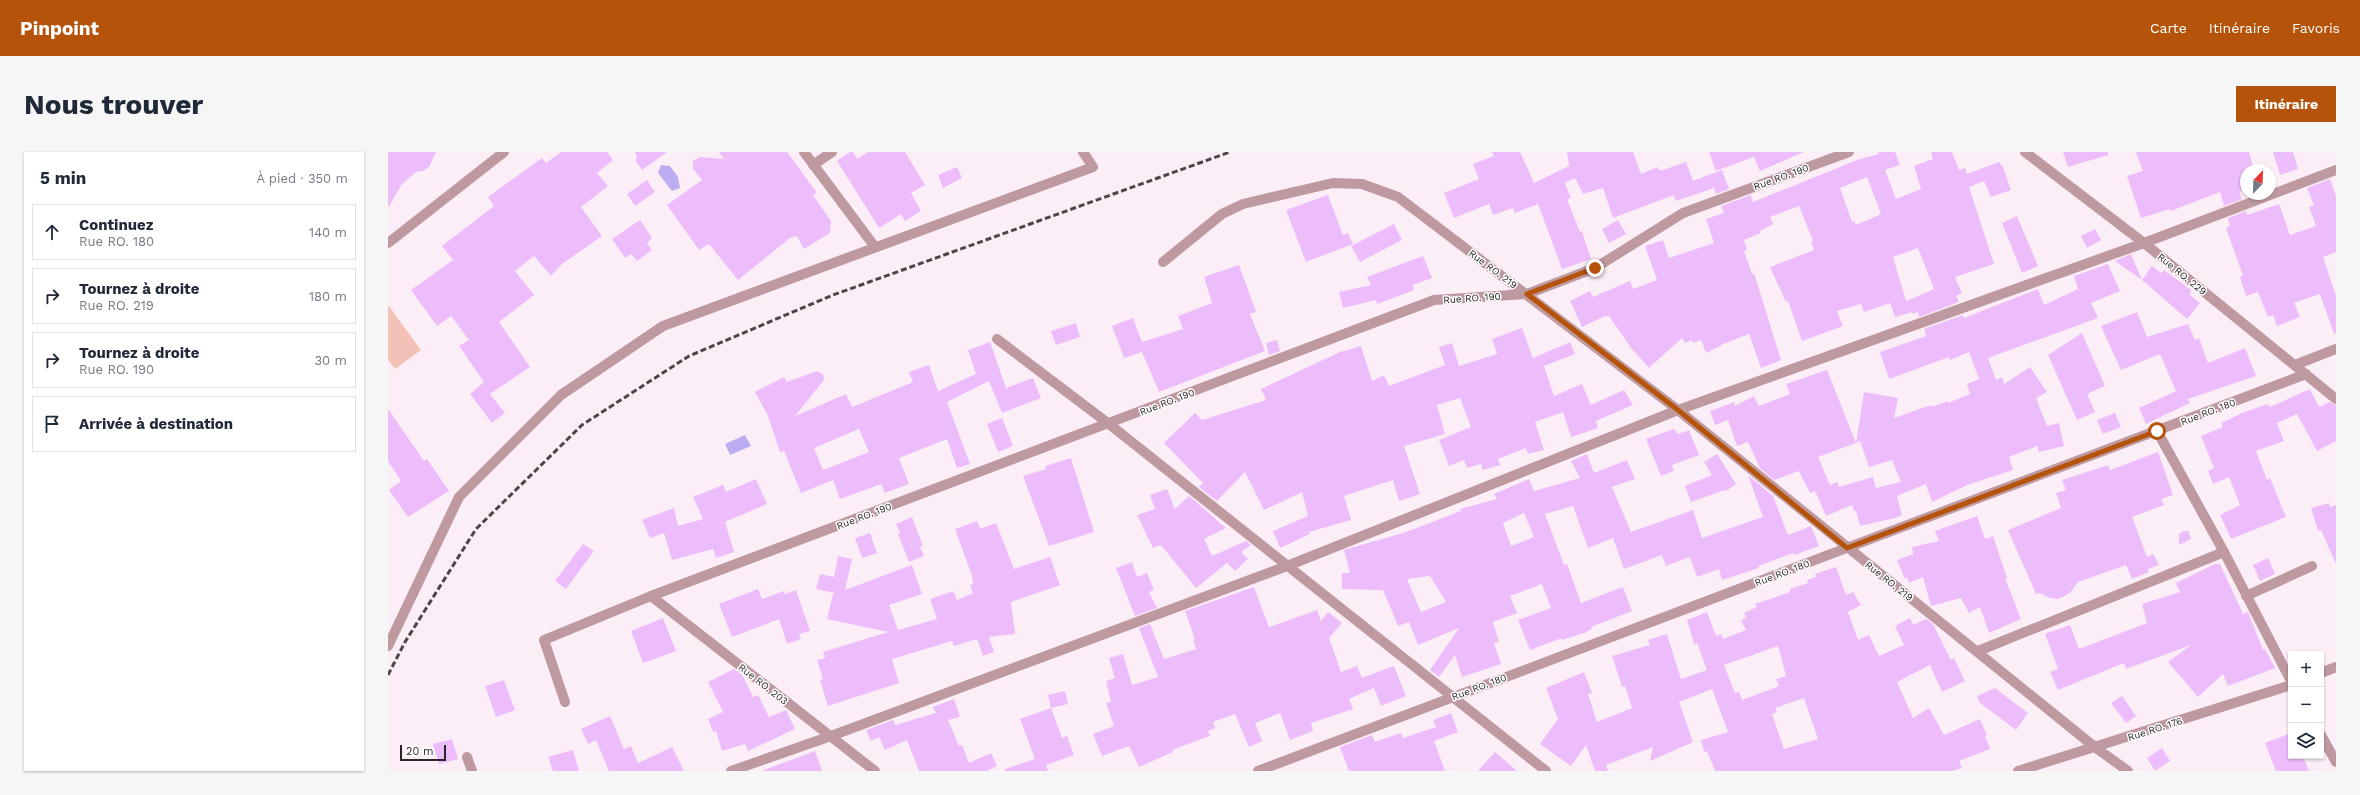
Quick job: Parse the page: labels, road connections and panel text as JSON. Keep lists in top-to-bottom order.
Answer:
{
  "streets": {
    "street": [
      "Rue RO. 190",
      "Rue RO. 219",
      "Rue RO. 229",
      "Rue RO. 180",
      "Rue RO. 203",
      "Rue RO. 176"
    ]
  },
  "crossings": [
    ["Rue RO. 190", "Rue RO. 219"],
    ["Rue RO. 190", "Rue RO. 203"],
    ["Rue RO. 219", "Rue RO. 180"],
    ["Rue RO. 219", "Rue RO. 176"],
    ["Rue RO. 229", "Rue RO. 180"]
  ],
  "scale_bar": "20 m",
  "north": "top right",
  "page": {
    "header": "Pinpoint",
    "nav": ["Carte", "Itinéraire", "Favoris"],
    "buttons": "Itinéraire",
    "title": "Nous trouver",
    "heading": ["5 min", "À pied · 350 m"],
    "list": [
      ["Continuez", "Rue RO. 180", "140 m"],
      ["Tournez à droite", "Rue RO. 219", "180 m"],
      ["Tournez à droite", "Rue RO. 190", "30 m"],
      "Arrivée à destination"
    ],
    "map_buttons": ["+", "−"],
    "scale": "20 m"
  }
}
